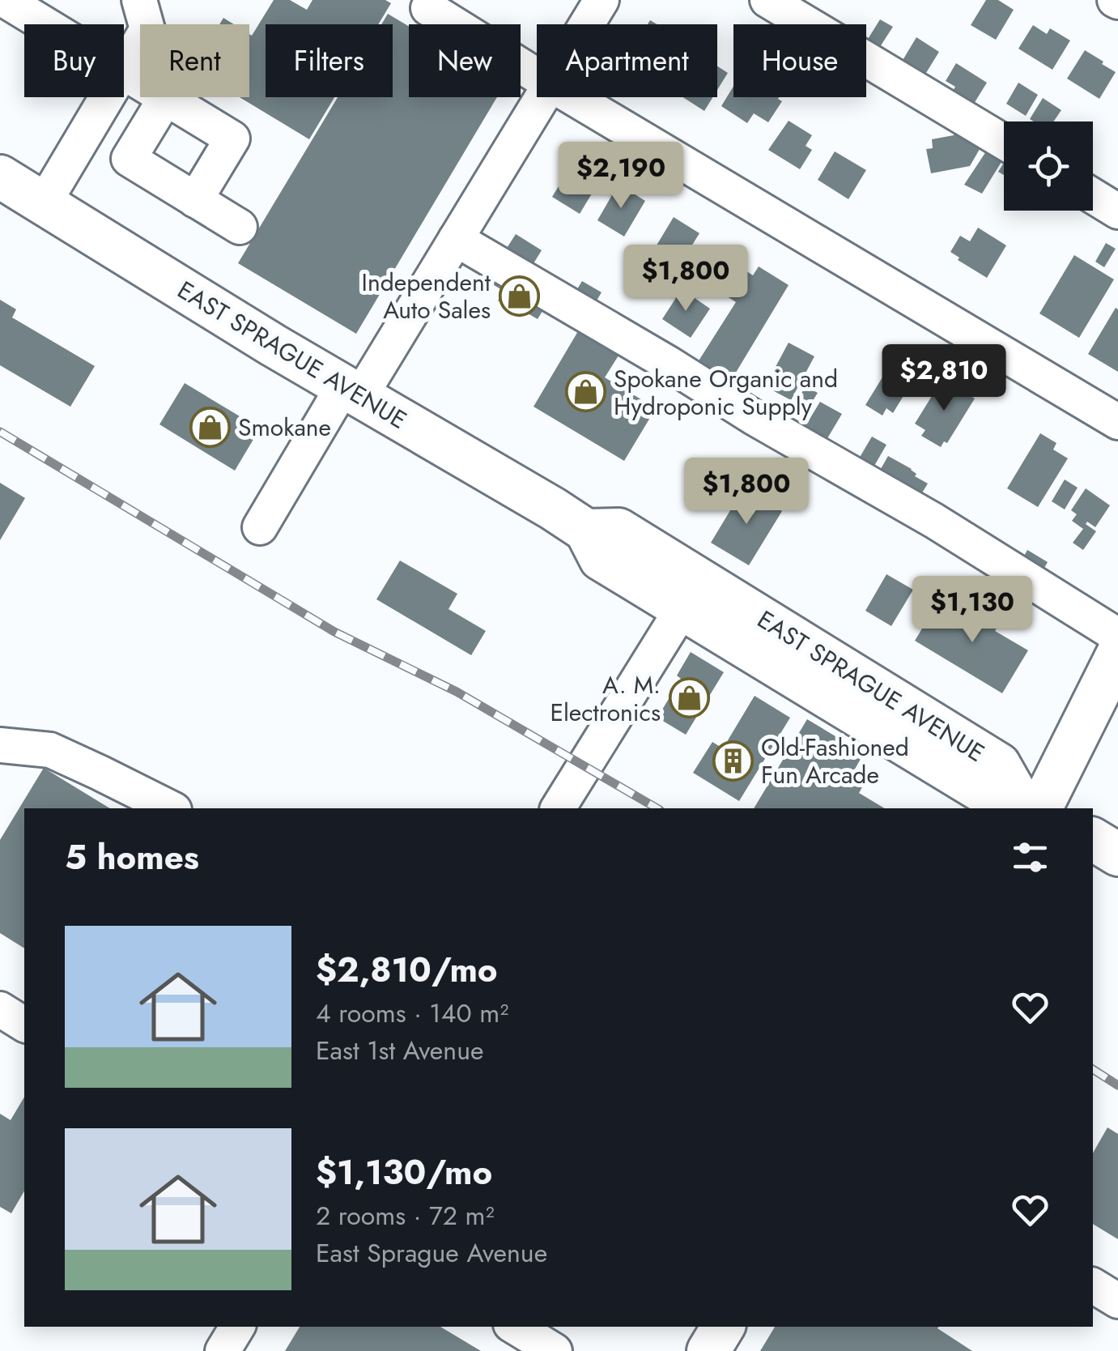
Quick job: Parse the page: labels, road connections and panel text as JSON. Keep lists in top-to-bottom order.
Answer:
{
  "streets": {
    "main road": ["EAST SPRAGUE AVENUE"]
  },
  "places": {
    "shop": [
      "Independent Auto Sales",
      "Spokane Organic and Hydroponic Supply",
      "Smokane",
      "A. M. Electronics"
    ],
    "building": ["Old-Fashioned Fun Arcade"]
  },
  "page": {
    "chip": [
      "Buy",
      "Rent",
      "Filters",
      "New",
      "Apartment",
      "House"
    ],
    "price": [
      "$2,190",
      "$1,800",
      "$2,810",
      "$1,800",
      "$1,130"
    ],
    "heading": "5 homes",
    "list": [
      {
        "name": "$2,810/mo",
        "note": "4 rooms · 140 m² · East 1st Avenue"
      },
      {
        "name": "$1,130/mo",
        "note": "2 rooms · 72 m² · East Sprague Avenue"
      }
    ]
  }
}
